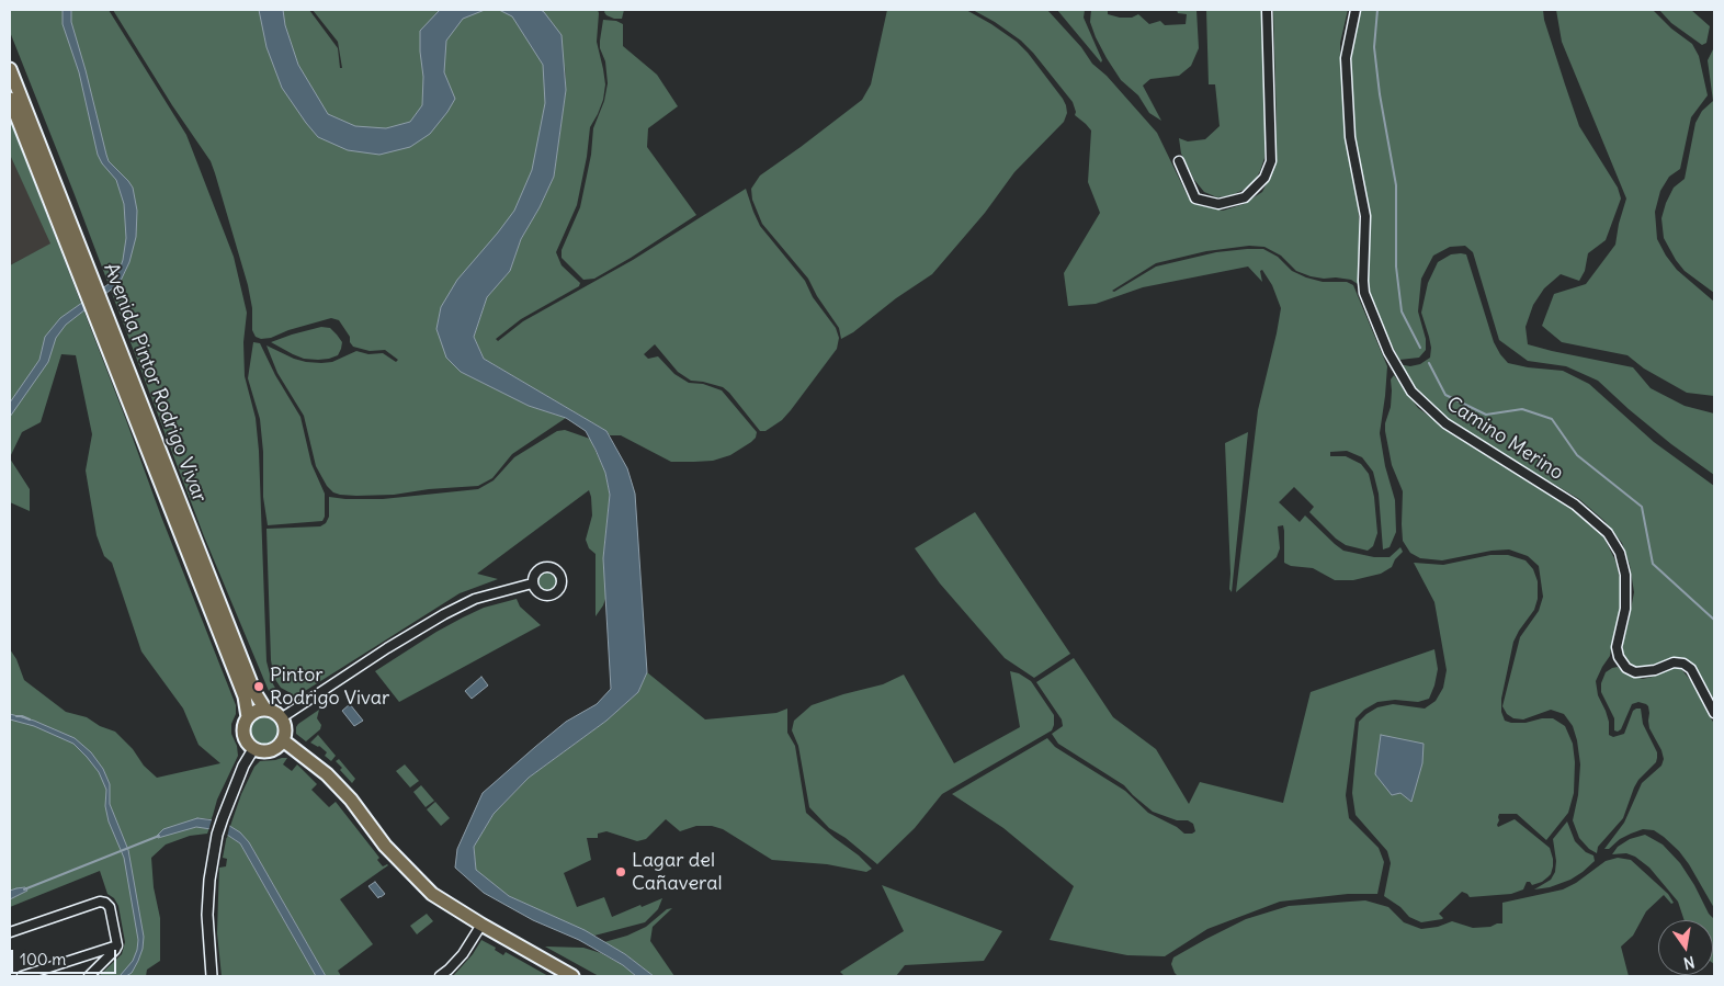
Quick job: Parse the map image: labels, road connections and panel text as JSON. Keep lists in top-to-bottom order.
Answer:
{
  "streets": {
    "main road": ["Avenida Pintor Rodrigo Vivar"],
    "street": ["Camino Merino"]
  },
  "places": ["Pintor Rodrigo Vivar", "Lagar del Cañaveral"],
  "scale_bar": "100 m",
  "north": "bottom"
}
